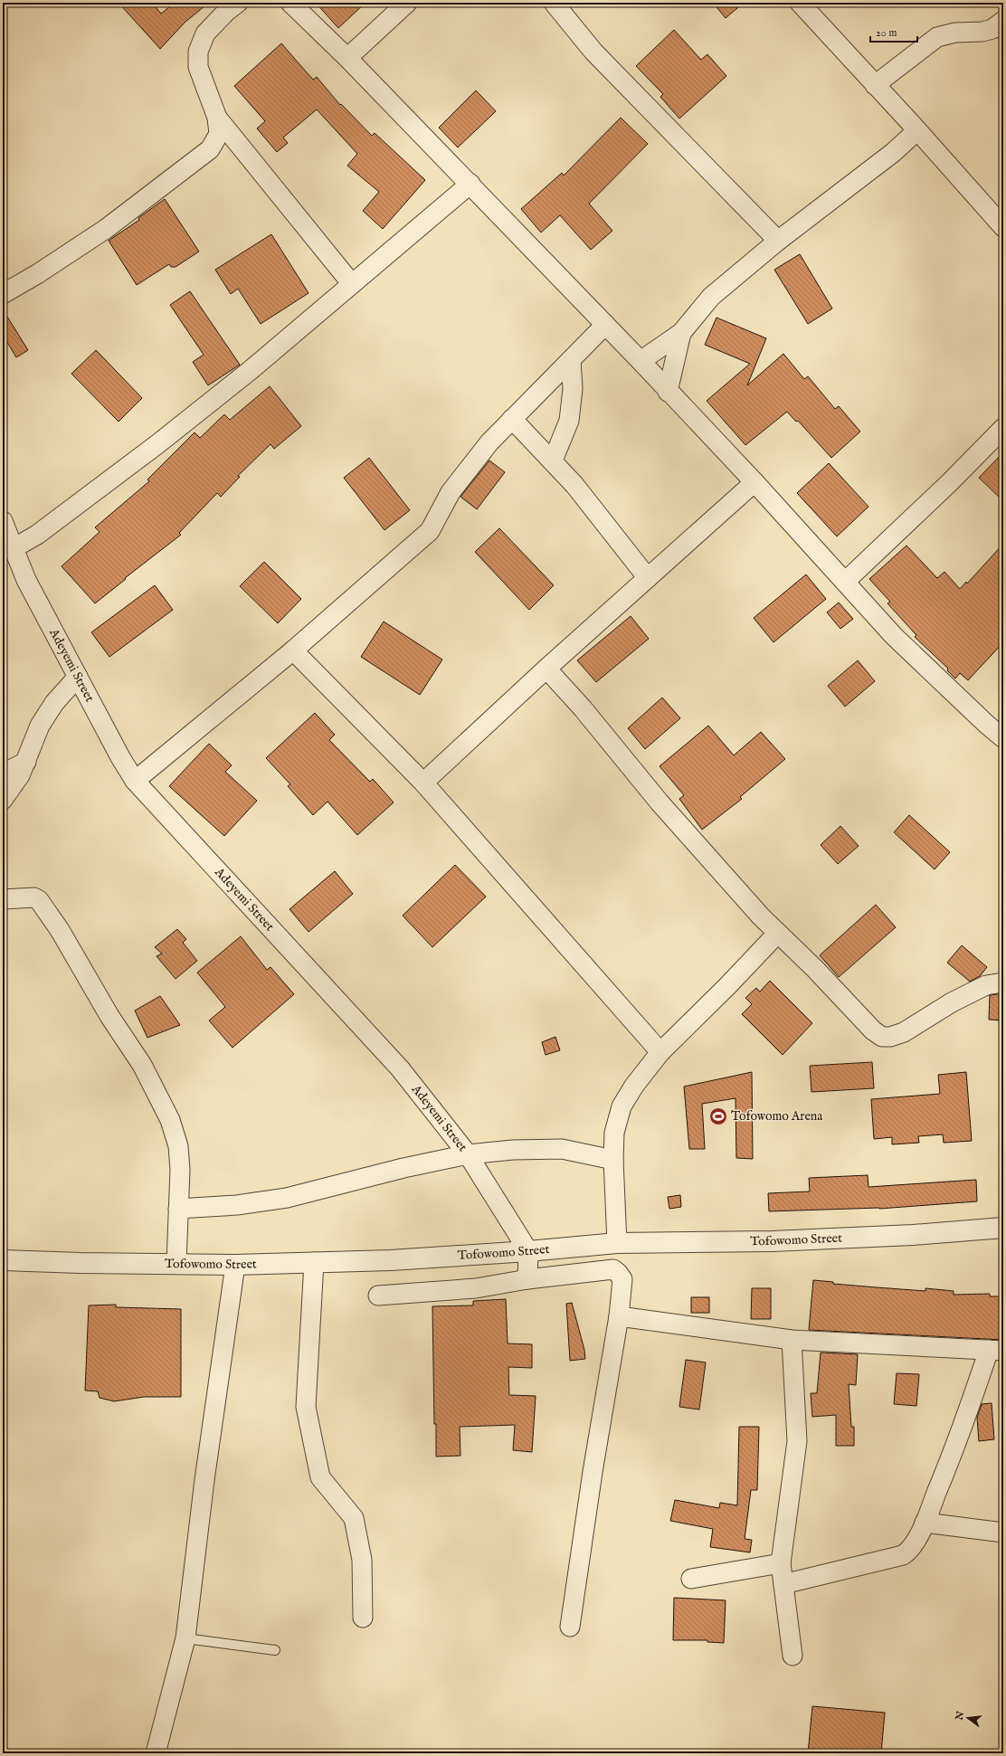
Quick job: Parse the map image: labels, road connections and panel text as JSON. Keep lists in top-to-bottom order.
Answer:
{
  "streets": {
    "street": ["Adeyemi Street", "Tofowomo Street"]
  },
  "crossings": [
    ["Adeyemi Street", "Tofowomo Street"]
  ],
  "places": {
    "sports": ["Tofowomo Arena"]
  },
  "scale_bar": "20 m",
  "north": "left"
}
